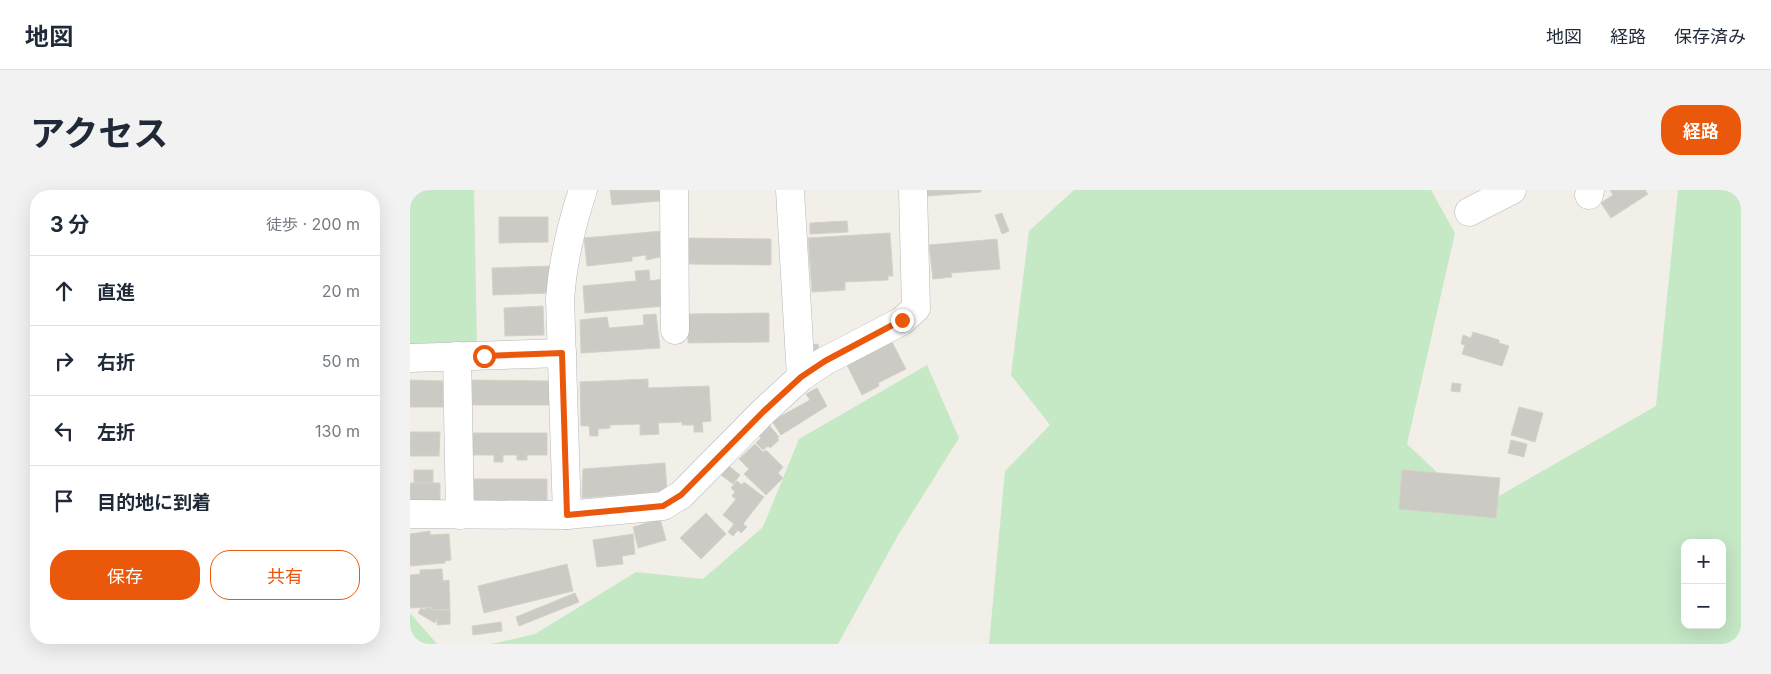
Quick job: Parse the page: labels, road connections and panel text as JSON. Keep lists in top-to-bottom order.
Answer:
{
  "page": {
    "header": "地図",
    "nav": ["地図", "経路", "保存済み"],
    "title": "アクセス",
    "buttons": [
      "経路",
      ["保存", "共有"]
    ],
    "heading": ["3 分", "徒歩 · 200 m"],
    "list": [
      ["直進", "20 m"],
      ["右折", "50 m"],
      ["左折", "130 m"],
      "目的地に到着"
    ],
    "map_buttons": ["+", "−"]
  }
}
